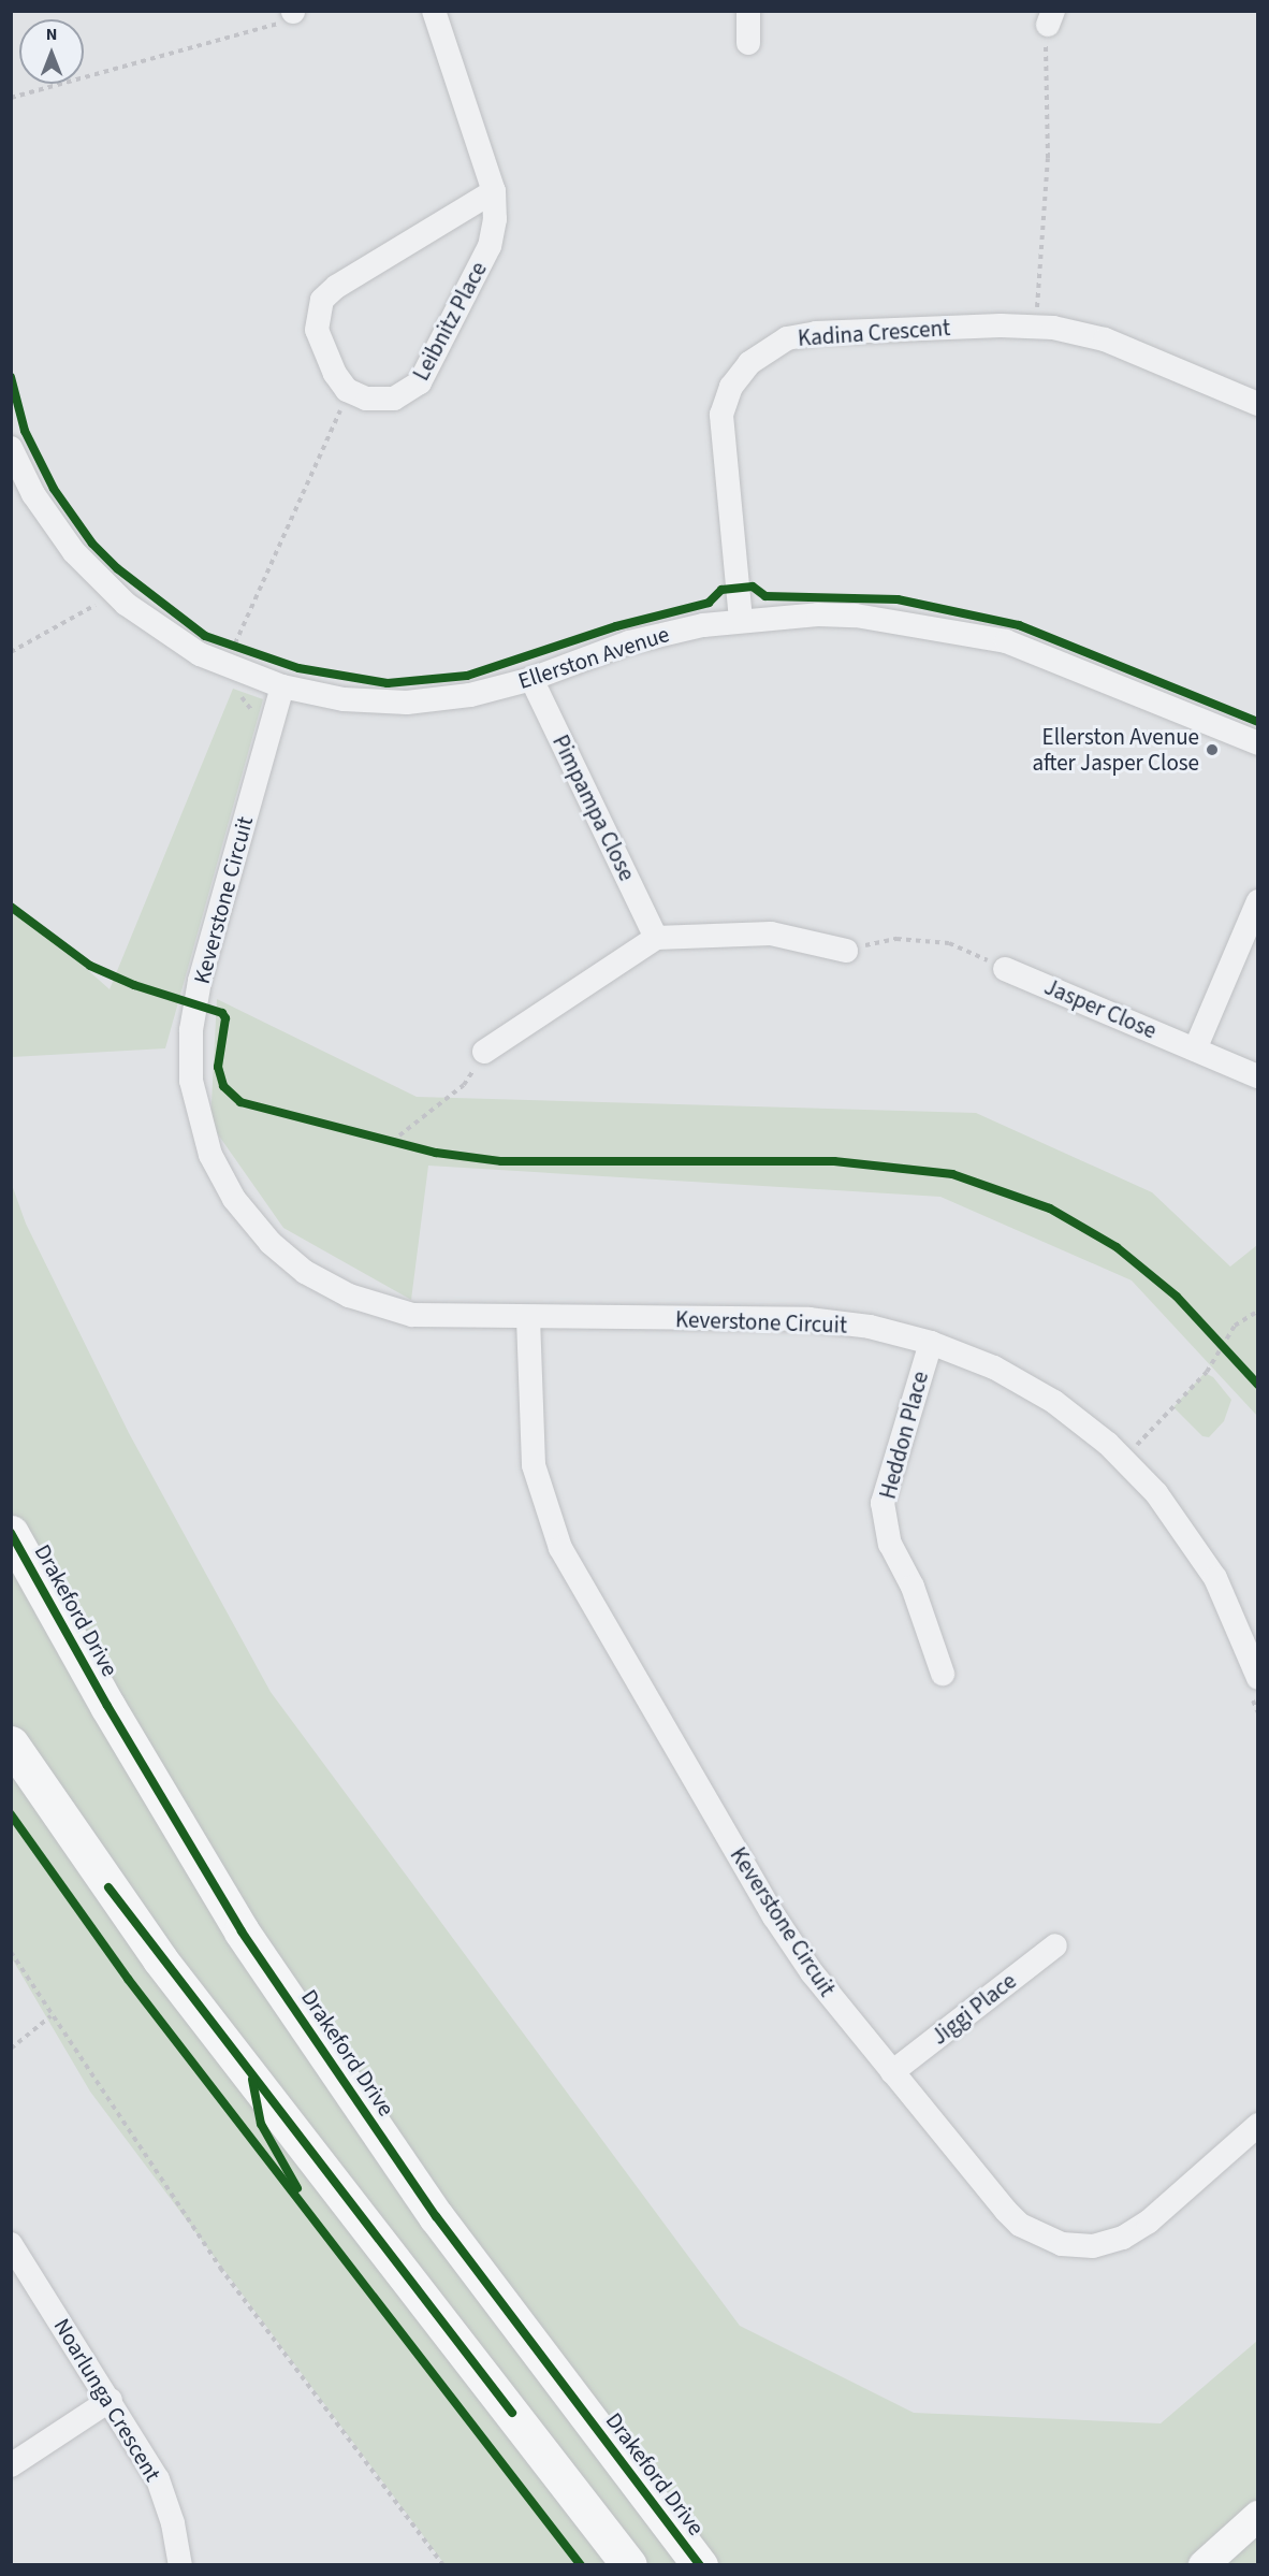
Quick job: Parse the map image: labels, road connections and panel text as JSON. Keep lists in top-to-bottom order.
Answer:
{
  "streets": {
    "highway": ["Drakeford Drive"],
    "street": [
      "Leibnitz Place",
      "Kadina Crescent",
      "Ellerston Avenue",
      "Pimpampa Close",
      "Keverstone Circuit",
      "Jasper Close",
      "Heddon Place",
      "Jiggi Place",
      "Noarlunga Crescent"
    ]
  },
  "crossings": [
    ["Kadina Crescent", "Ellerston Avenue"],
    ["Ellerston Avenue", "Pimpampa Close"],
    ["Ellerston Avenue", "Keverstone Circuit"],
    ["Keverstone Circuit", "Heddon Place"],
    ["Keverstone Circuit", "Jiggi Place"]
  ],
  "places": ["Ellerston Avenue after Jasper Close"],
  "north": "top"
}
